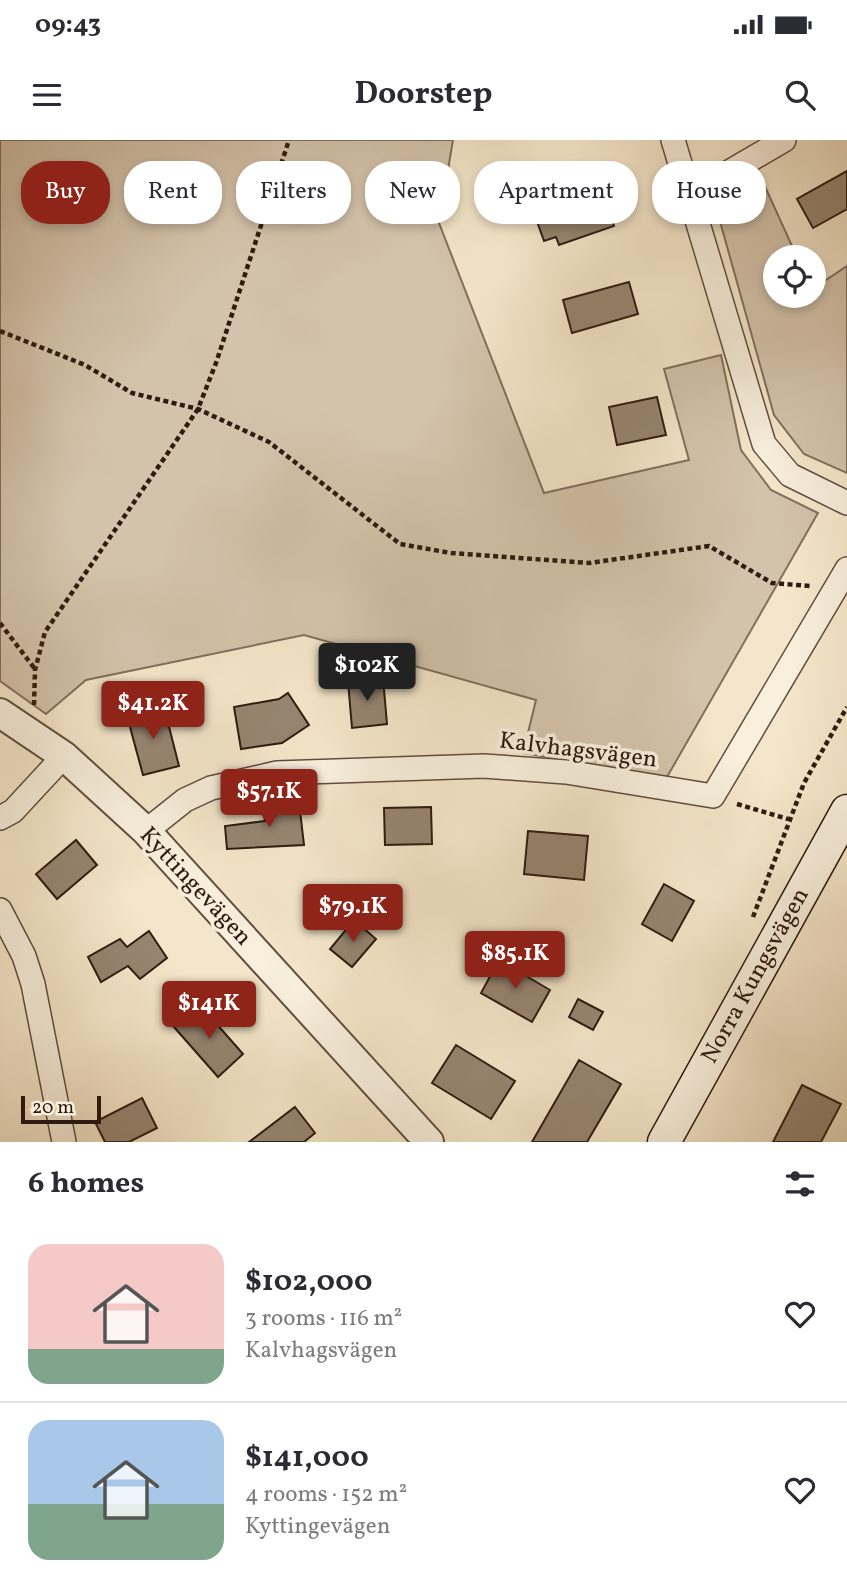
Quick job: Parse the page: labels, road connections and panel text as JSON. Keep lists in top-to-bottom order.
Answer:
{
  "streets": {
    "main road": ["Norra Kungsvägen"],
    "street": ["Kalvhagsvägen", "Kyttingevägen"]
  },
  "crossings": [
    ["Kalvhagsvägen", "Kyttingevägen"]
  ],
  "scale_bar": "20 m",
  "page": {
    "status": "09:43",
    "header": "Doorstep",
    "chip": [
      "Buy",
      "Rent",
      "Filters",
      "New",
      "Apartment",
      "House"
    ],
    "price": [
      "$102K",
      "$41.2K",
      "$57.1K",
      "$79.1K",
      "$85.1K",
      "$141K"
    ],
    "scale": "20 m",
    "heading": "6 homes",
    "list": [
      {
        "name": "$102,000",
        "note": "3 rooms · 116 m² · Kalvhagsvägen"
      },
      {
        "name": "$141,000",
        "note": "4 rooms · 152 m² · Kyttingevägen"
      }
    ]
  }
}
